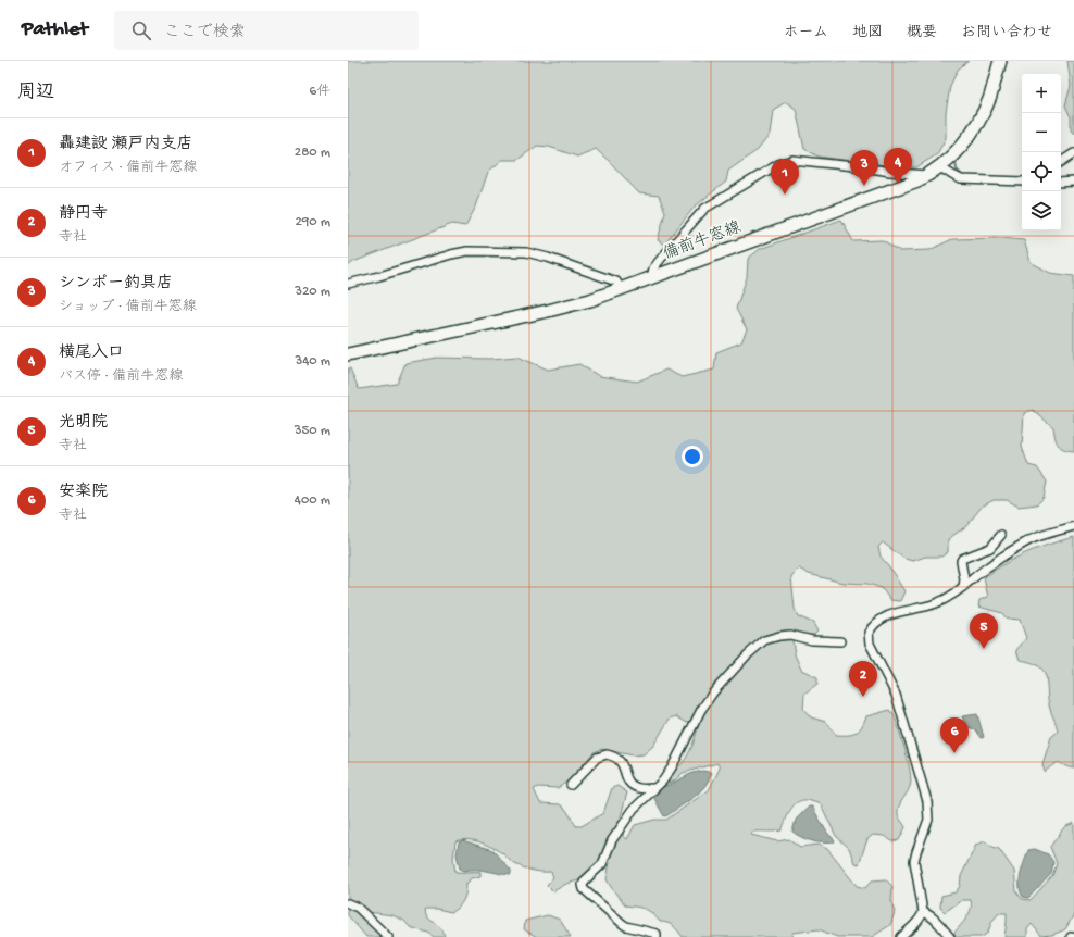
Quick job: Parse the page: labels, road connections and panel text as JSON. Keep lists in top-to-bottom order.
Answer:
{
  "streets": {
    "main road": ["備前牛窓線"]
  },
  "page": {
    "header": "Pathlet",
    "search": "ここで検索",
    "nav": [
      "ホーム",
      "地図",
      "概要",
      "お問い合わせ"
    ],
    "heading": ["周辺", "6件"],
    "map_buttons": ["+", "−"],
    "list": [
      {
        "mark": "1",
        "name": "轟建設 瀬戸内支店",
        "note": "オフィス · 備前牛窓線",
        "value": "280 m"
      },
      {
        "mark": "2",
        "name": "静円寺",
        "note": "寺社",
        "value": "290 m"
      },
      {
        "mark": "3",
        "name": "シンポー釣具店",
        "note": "ショップ · 備前牛窓線",
        "value": "320 m"
      },
      {
        "mark": "4",
        "name": "横尾入口",
        "note": "バス停 · 備前牛窓線",
        "value": "340 m"
      },
      {
        "mark": "5",
        "name": "光明院",
        "note": "寺社",
        "value": "350 m"
      },
      {
        "mark": "6",
        "name": "安楽院",
        "note": "寺社",
        "value": "400 m"
      }
    ],
    "pins": [
      "4",
      "3",
      "1",
      "5",
      "2",
      "6"
    ]
  }
}
